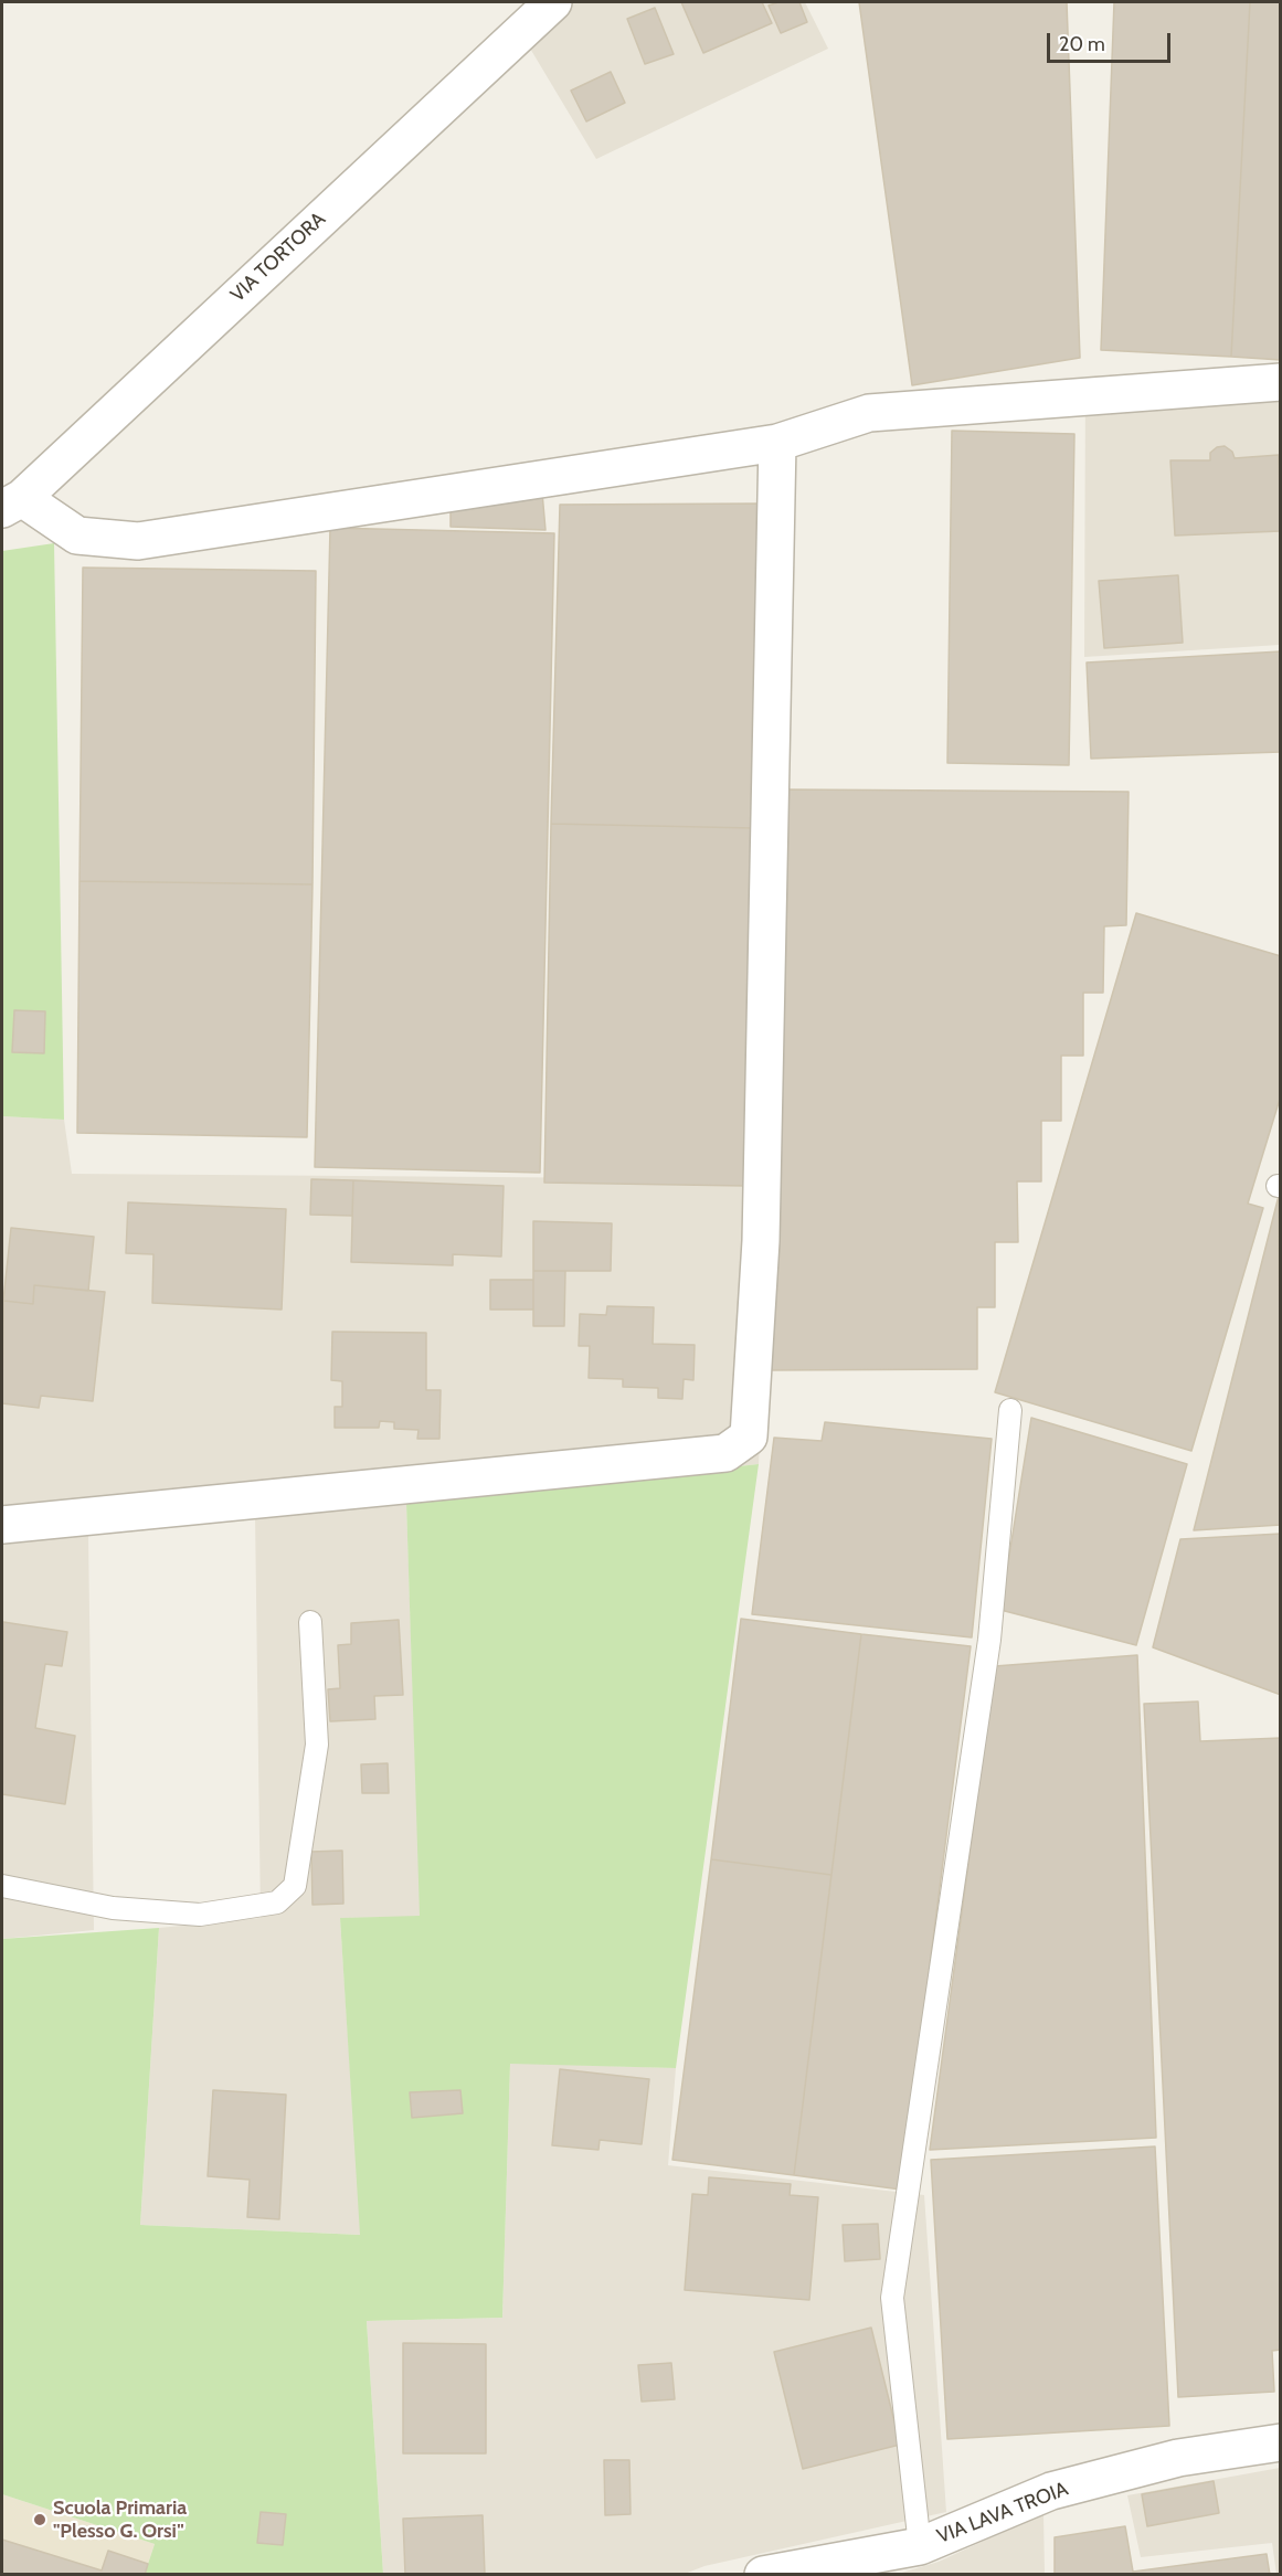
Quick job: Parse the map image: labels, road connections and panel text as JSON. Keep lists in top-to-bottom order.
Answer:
{
  "streets": {
    "street": ["VIA TORTORA", "VIA LAVA TROIA"]
  },
  "places": ["Scuola Primaria \"Plesso G. Orsi\""],
  "scale_bar": "20 m"
}
